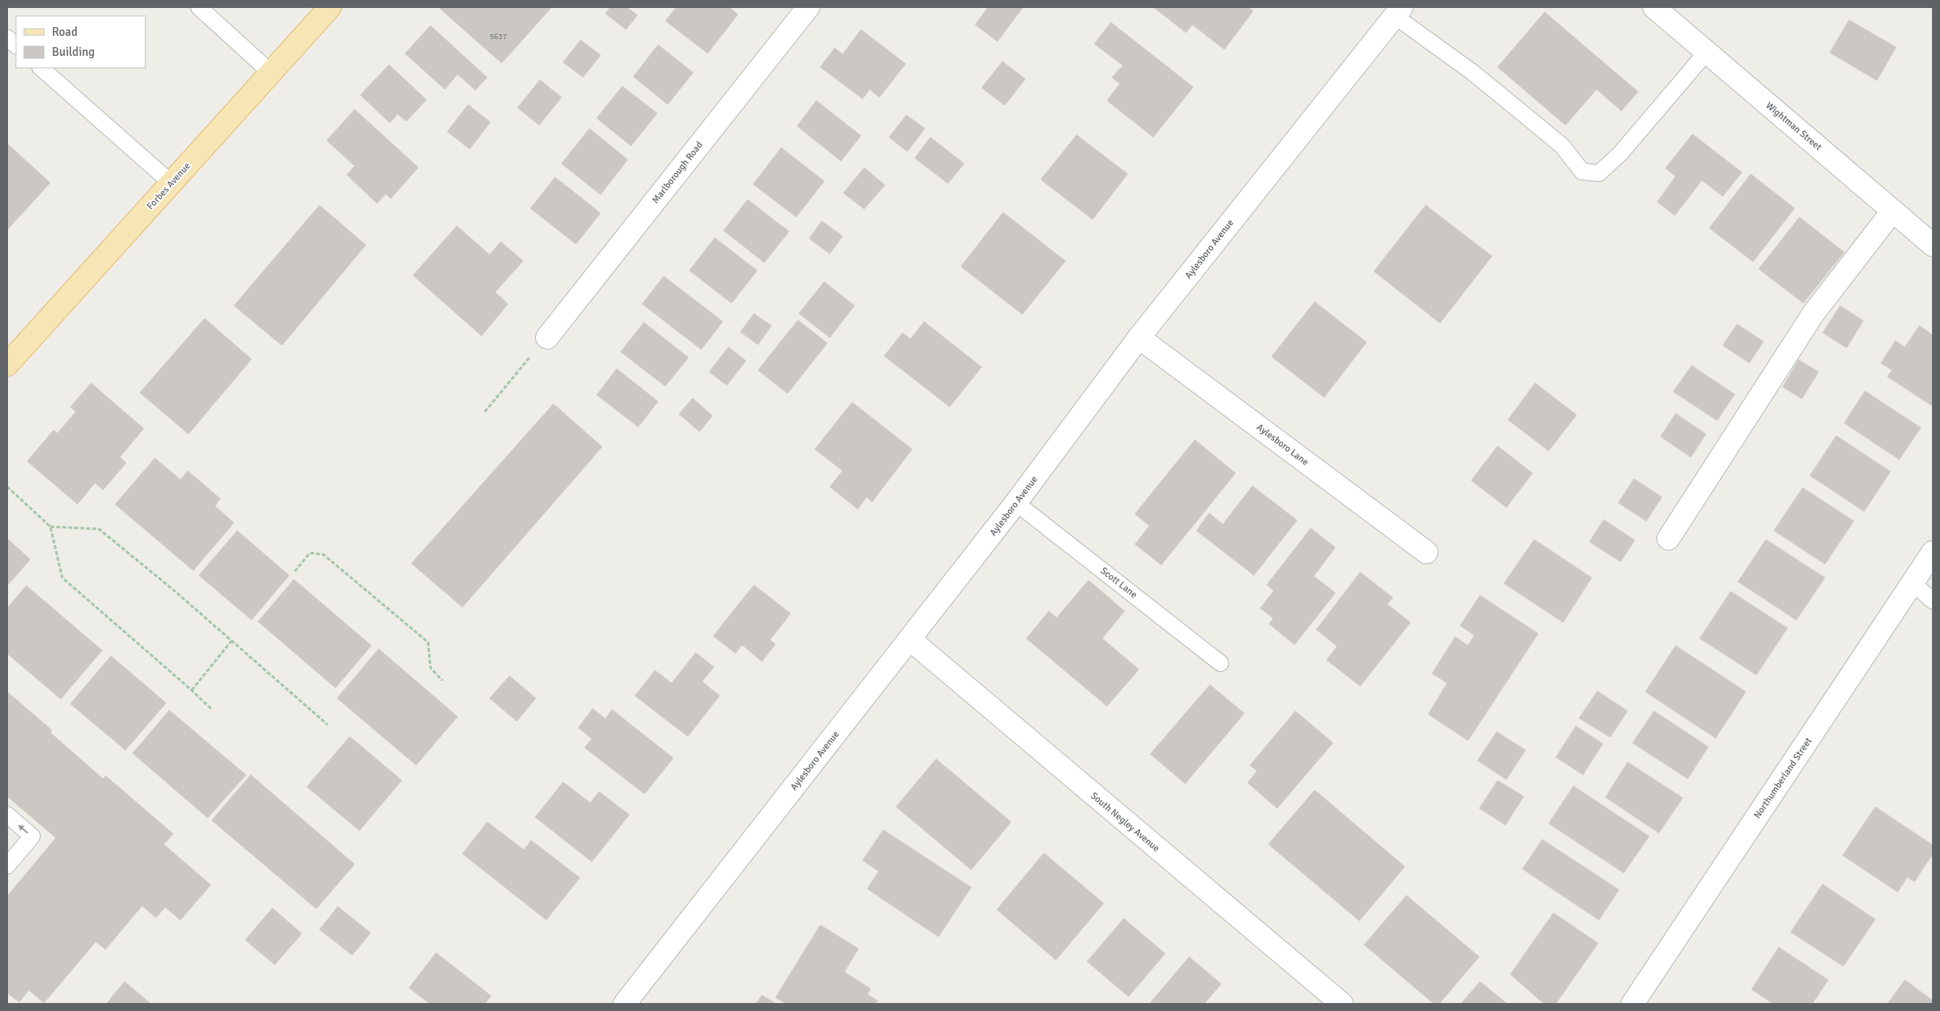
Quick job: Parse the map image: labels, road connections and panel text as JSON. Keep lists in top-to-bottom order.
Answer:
{
  "streets": {
    "main road": ["Forbes Avenue"],
    "street": [
      "Wightman Street",
      "Marlborough Road",
      "Aylesboro Avenue",
      "Aylesboro Lane",
      "Northumberland Street",
      "South Negley Avenue"
    ],
    "lane": ["Scott Lane"]
  },
  "crossings": [
    ["Aylesboro Avenue", "Aylesboro Lane"],
    ["Aylesboro Avenue", "Scott Lane"],
    ["Aylesboro Avenue", "South Negley Avenue"]
  ],
  "house_numbers": ["5637"],
  "legend": ["Road", "Building"]
}
